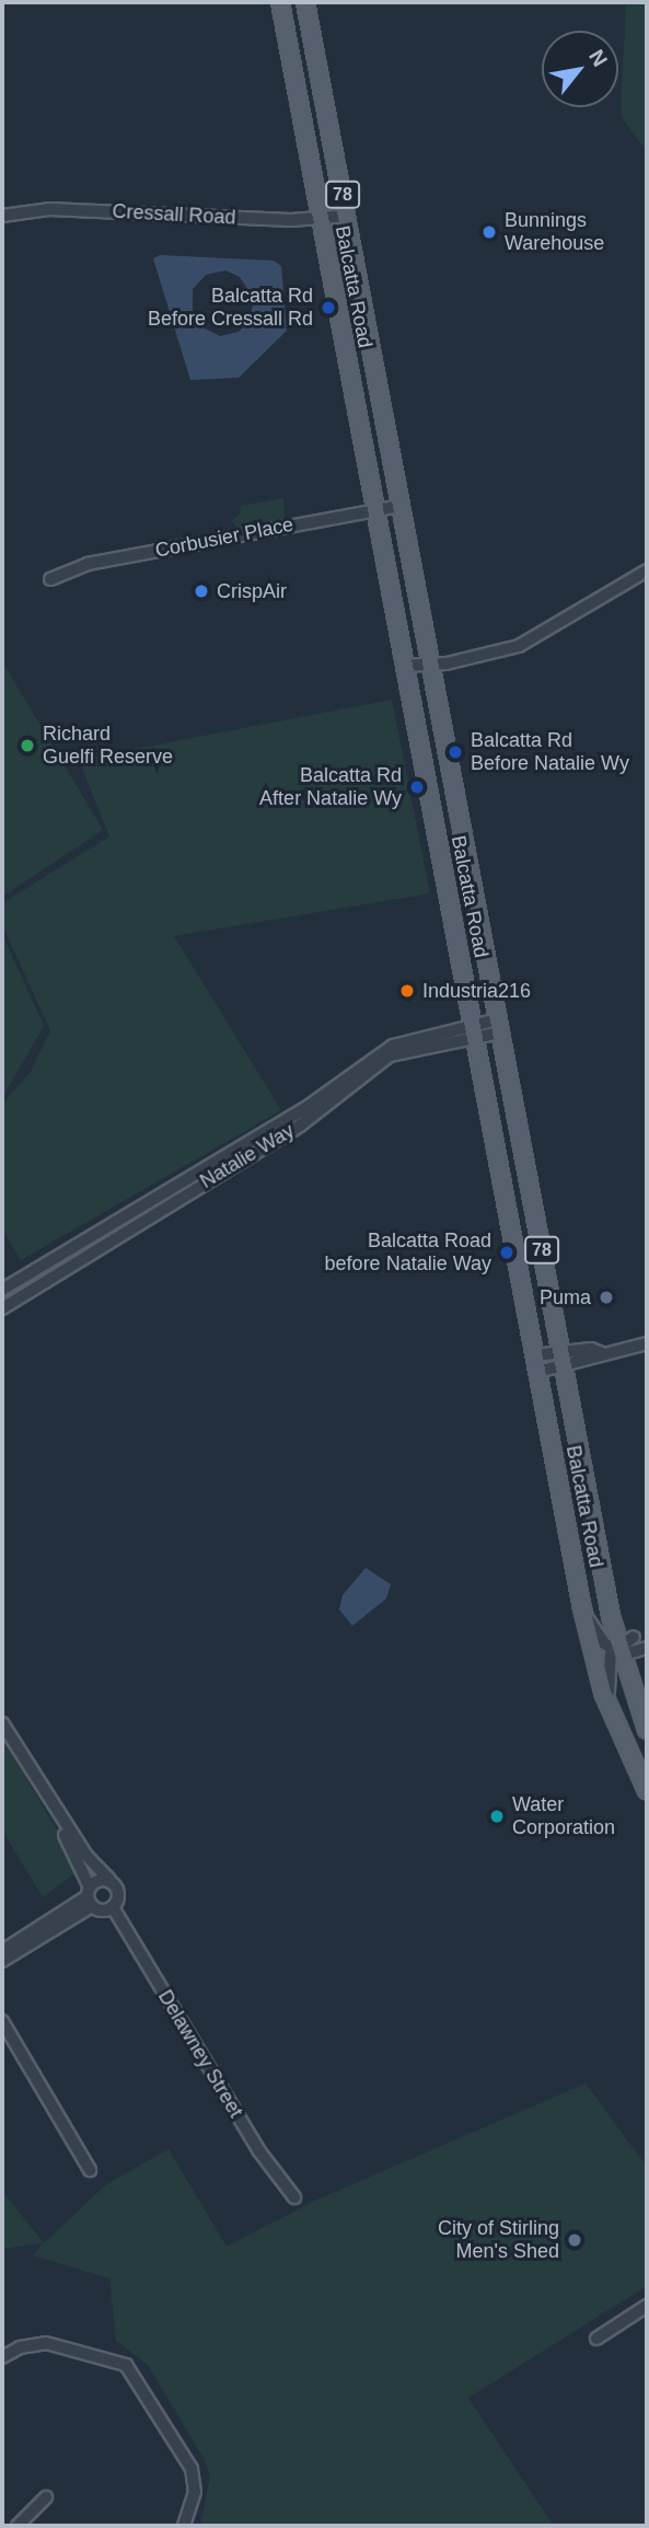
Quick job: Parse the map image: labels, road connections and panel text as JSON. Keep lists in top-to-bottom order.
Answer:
{
  "streets": {
    "main road": ["78", "Balcatta Road"],
    "street": [
      "Cressall Road",
      "Corbusier Place",
      "Natalie Way",
      "Delawney Street"
    ]
  },
  "crossings": [
    ["Cressall Road", "Balcatta Road"],
    ["Balcatta Road", "Corbusier Place"],
    ["Balcatta Road", "Natalie Way"]
  ],
  "places": [
    "Bunnings Warehouse",
    "Balcatta Rd Before Cressall Rd",
    "CrispAir",
    "Richard Guelfi Reserve",
    "Balcatta Rd Before Natalie Wy",
    "Balcatta Rd After Natalie Wy",
    "Industria216",
    "Balcatta Road before Natalie Way",
    "Puma",
    "Water Corporation",
    "City of Stirling Men's Shed"
  ],
  "north": "top right"
}
